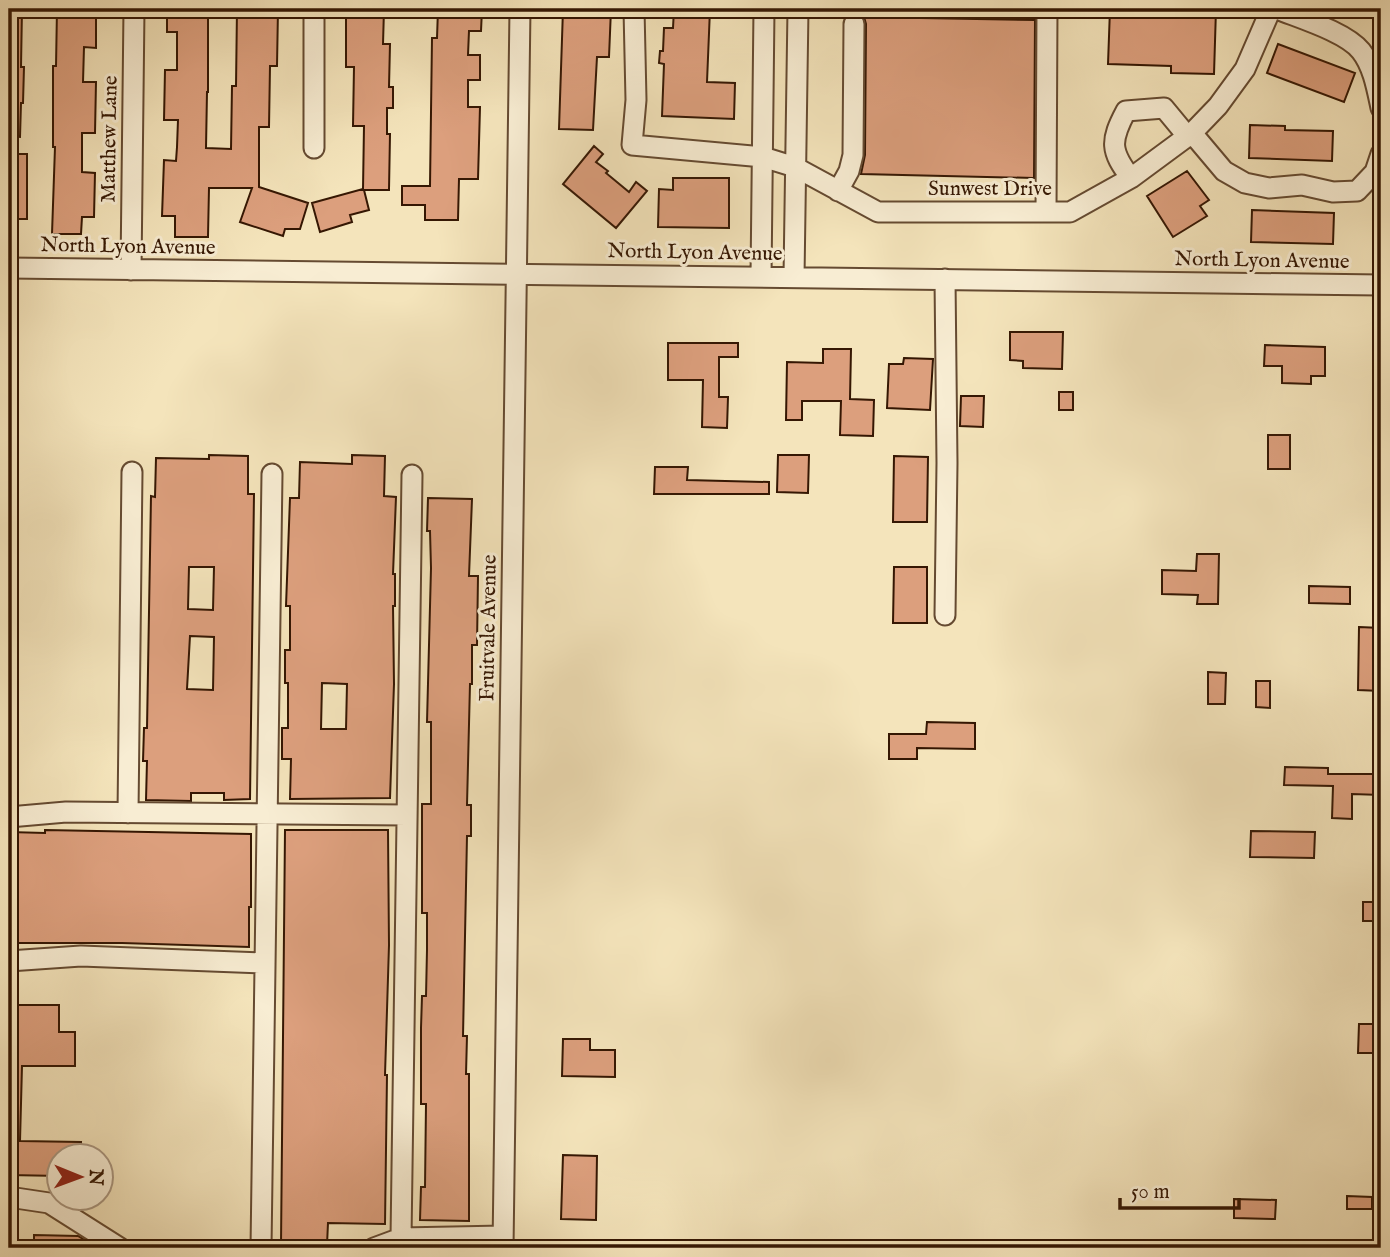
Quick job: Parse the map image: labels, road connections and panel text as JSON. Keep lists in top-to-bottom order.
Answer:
{
  "streets": {
    "street": [
      "Matthew Lane",
      "Sunwest Drive",
      "North Lyon Avenue",
      "Fruitvale Avenue"
    ]
  },
  "crossings": [
    ["Matthew Lane", "North Lyon Avenue"],
    ["North Lyon Avenue", "Fruitvale Avenue"]
  ],
  "scale_bar": "50 m",
  "north": "right"
}
